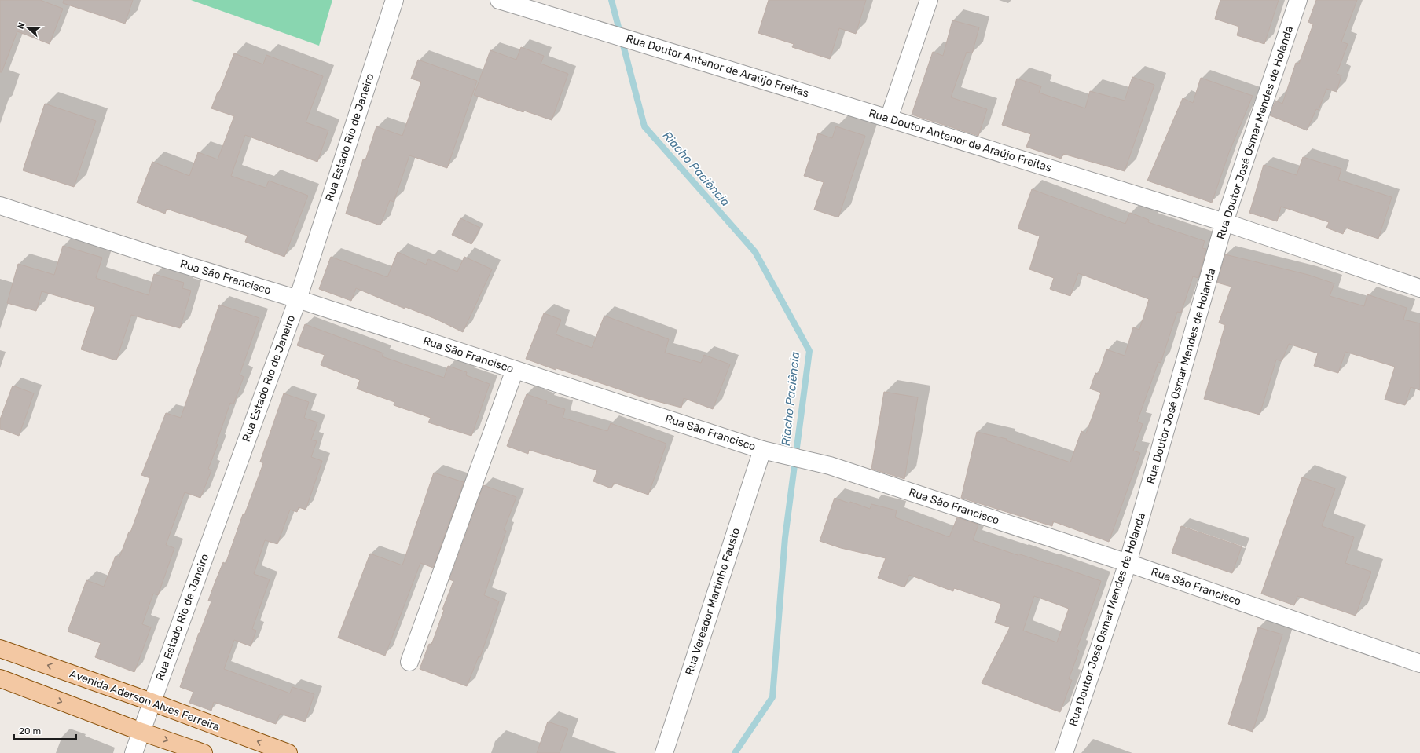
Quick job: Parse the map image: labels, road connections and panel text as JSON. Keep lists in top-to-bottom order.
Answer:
{
  "streets": {
    "main road": ["Avenida Aderson Alves Ferreira"],
    "street": [
      "Rua Doutor Antenor de Araújo Freitas",
      "Rua Doutor José Osmar Mendes de Holanda",
      "Rua Estado Rio de Janeiro",
      "Rua São Francisco",
      "Rua Vereador Martinho Fausto"
    ]
  },
  "crossings": [
    ["Rua Doutor Antenor de Araújo Freitas", "Rua Doutor José Osmar Mendes de Holanda"],
    ["Rua Doutor José Osmar Mendes de Holanda", "Rua São Francisco"],
    ["Rua Estado Rio de Janeiro", "Rua São Francisco"],
    ["Rua Estado Rio de Janeiro", "Avenida Aderson Alves Ferreira"],
    ["Rua São Francisco", "Rua Vereador Martinho Fausto"]
  ],
  "water": ["Riacho Paciência"],
  "scale_bar": "20 m",
  "north": "left"
}
